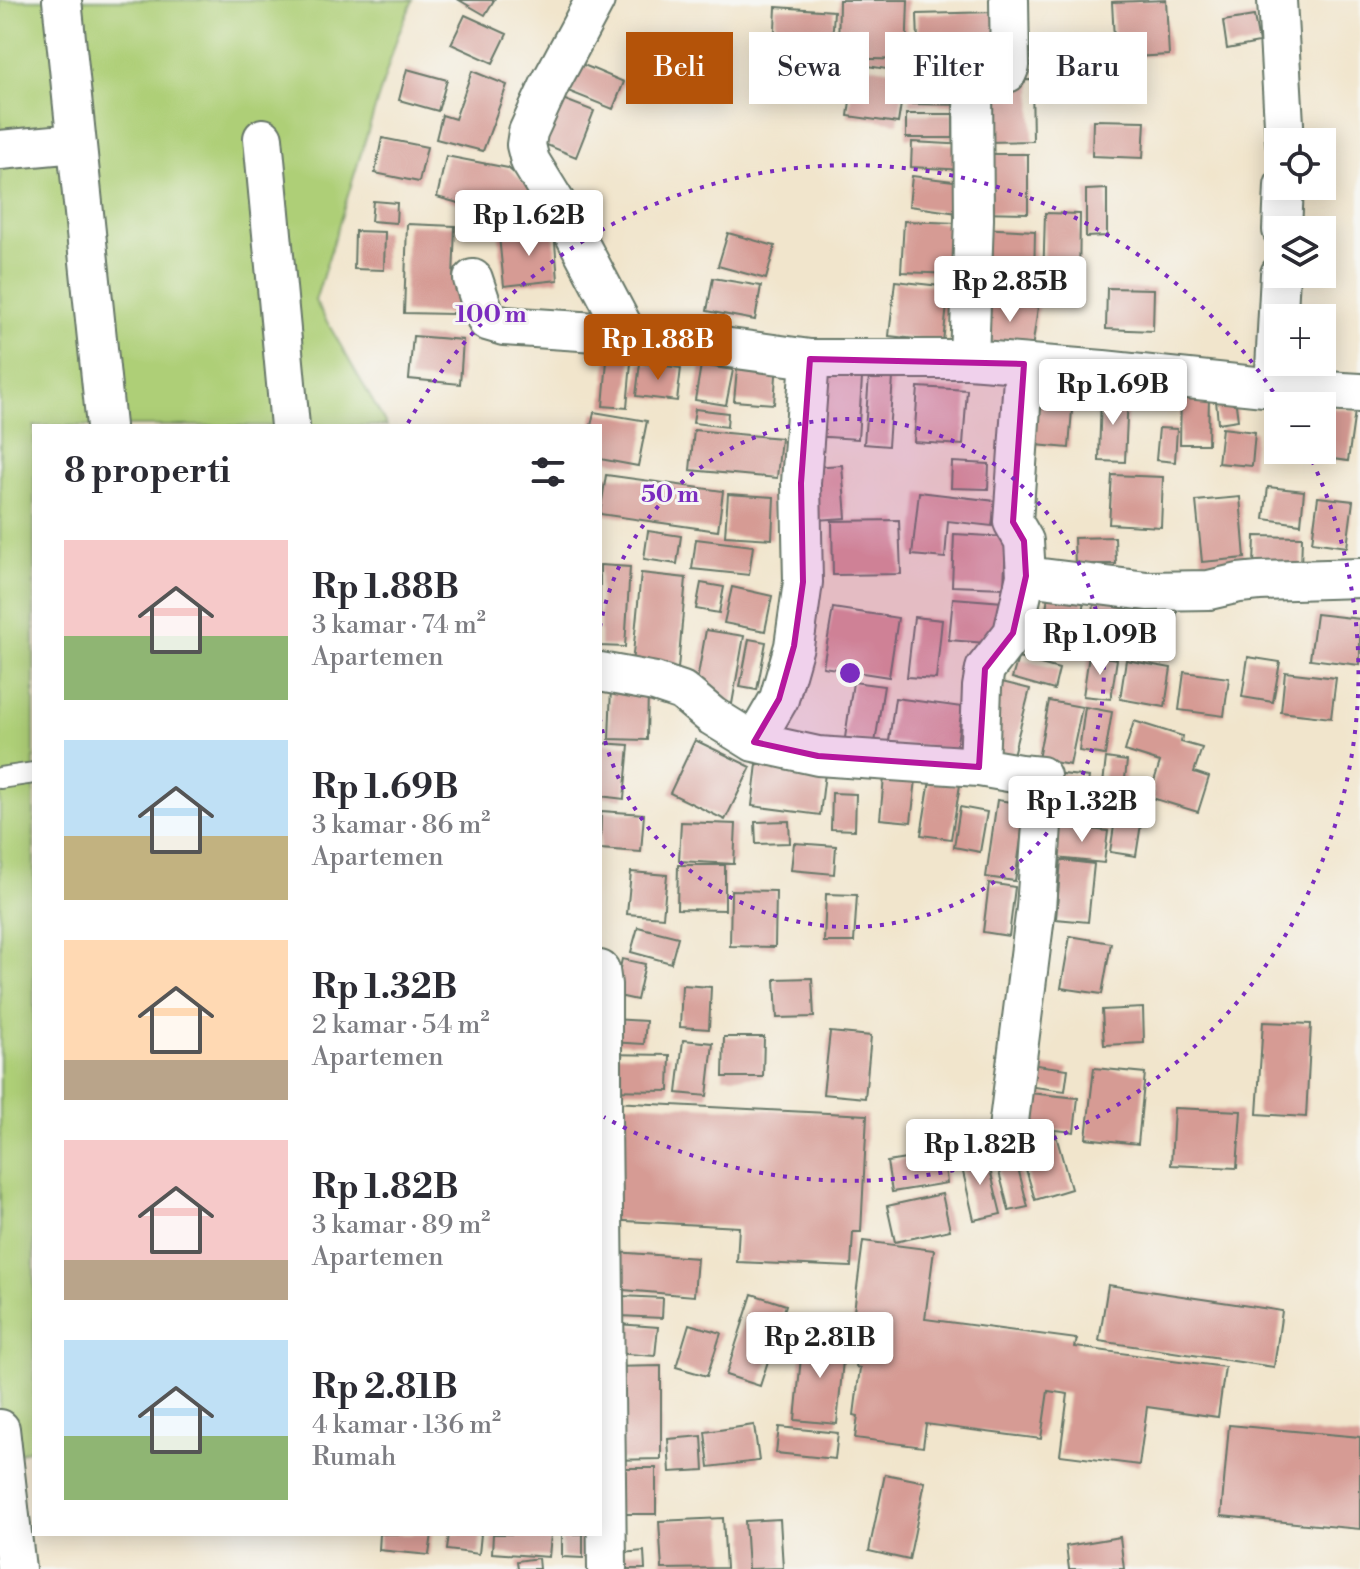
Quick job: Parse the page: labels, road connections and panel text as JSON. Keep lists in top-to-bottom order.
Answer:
{
  "page": {
    "chip": [
      "Beli",
      "Sewa",
      "Filter",
      "Baru"
    ],
    "map_buttons": ["+", "−"],
    "price": [
      "Rp 1.62B",
      "Rp 2.85B",
      "Rp 1.88B",
      "Rp 1.69B",
      "Rp 1.09B",
      "Rp 1.32B",
      "Rp 1.82B",
      "Rp 2.81B"
    ],
    "heading": "8 properti",
    "list": [
      {
        "name": "Rp 1.88B",
        "note": "3 kamar · 74 m² · Apartemen"
      },
      {
        "name": "Rp 1.69B",
        "note": "3 kamar · 86 m² · Apartemen"
      },
      {
        "name": "Rp 1.32B",
        "note": "2 kamar · 54 m² · Apartemen"
      },
      {
        "name": "Rp 1.82B",
        "note": "3 kamar · 89 m² · Apartemen"
      },
      {
        "name": "Rp 2.81B",
        "note": "4 kamar · 136 m² · Rumah"
      }
    ]
  },
  "rings": ["100 m", "50 m"]
}
